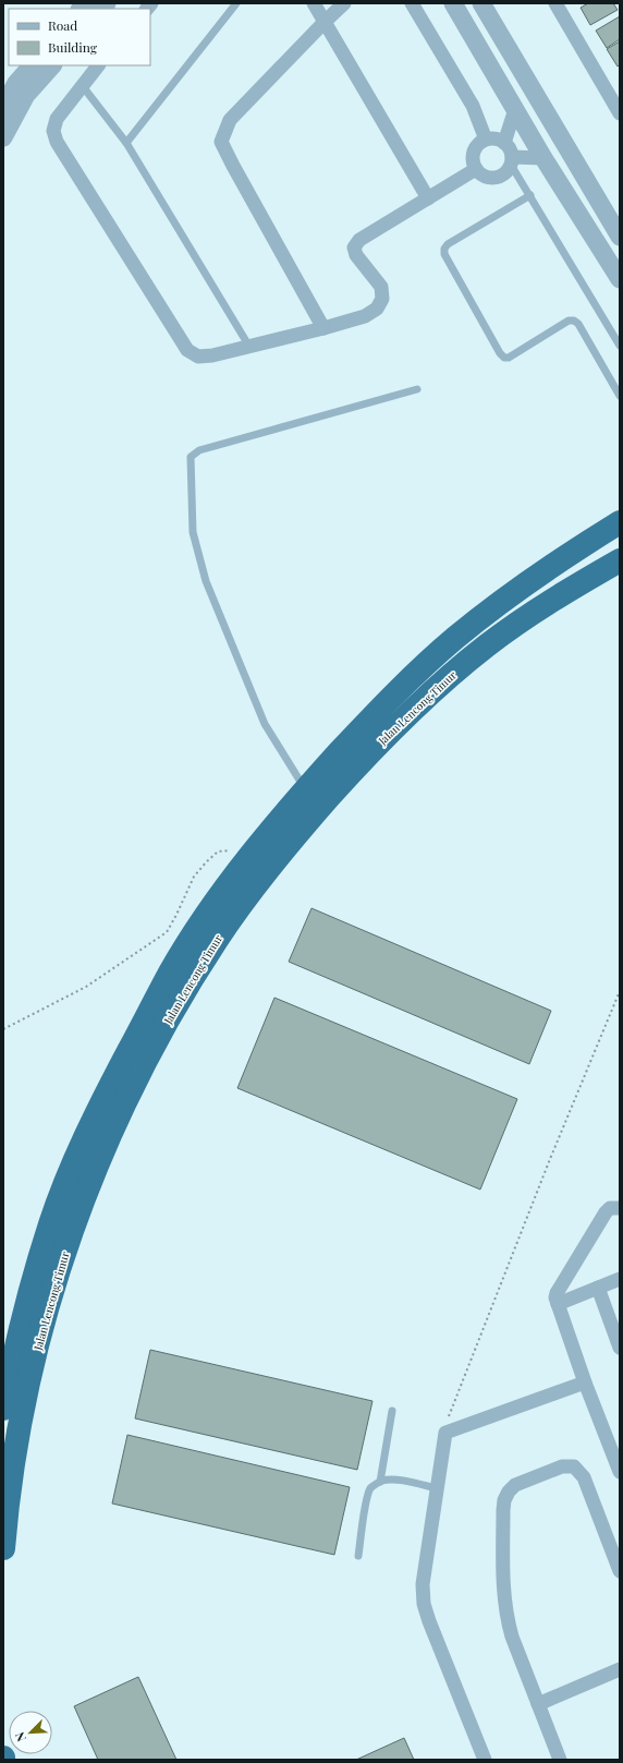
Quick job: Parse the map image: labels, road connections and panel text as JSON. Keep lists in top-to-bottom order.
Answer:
{
  "streets": {
    "highway": ["Jalan Lencong Timur"]
  },
  "legend": ["Road", "Building"],
  "north": "bottom left"
}
